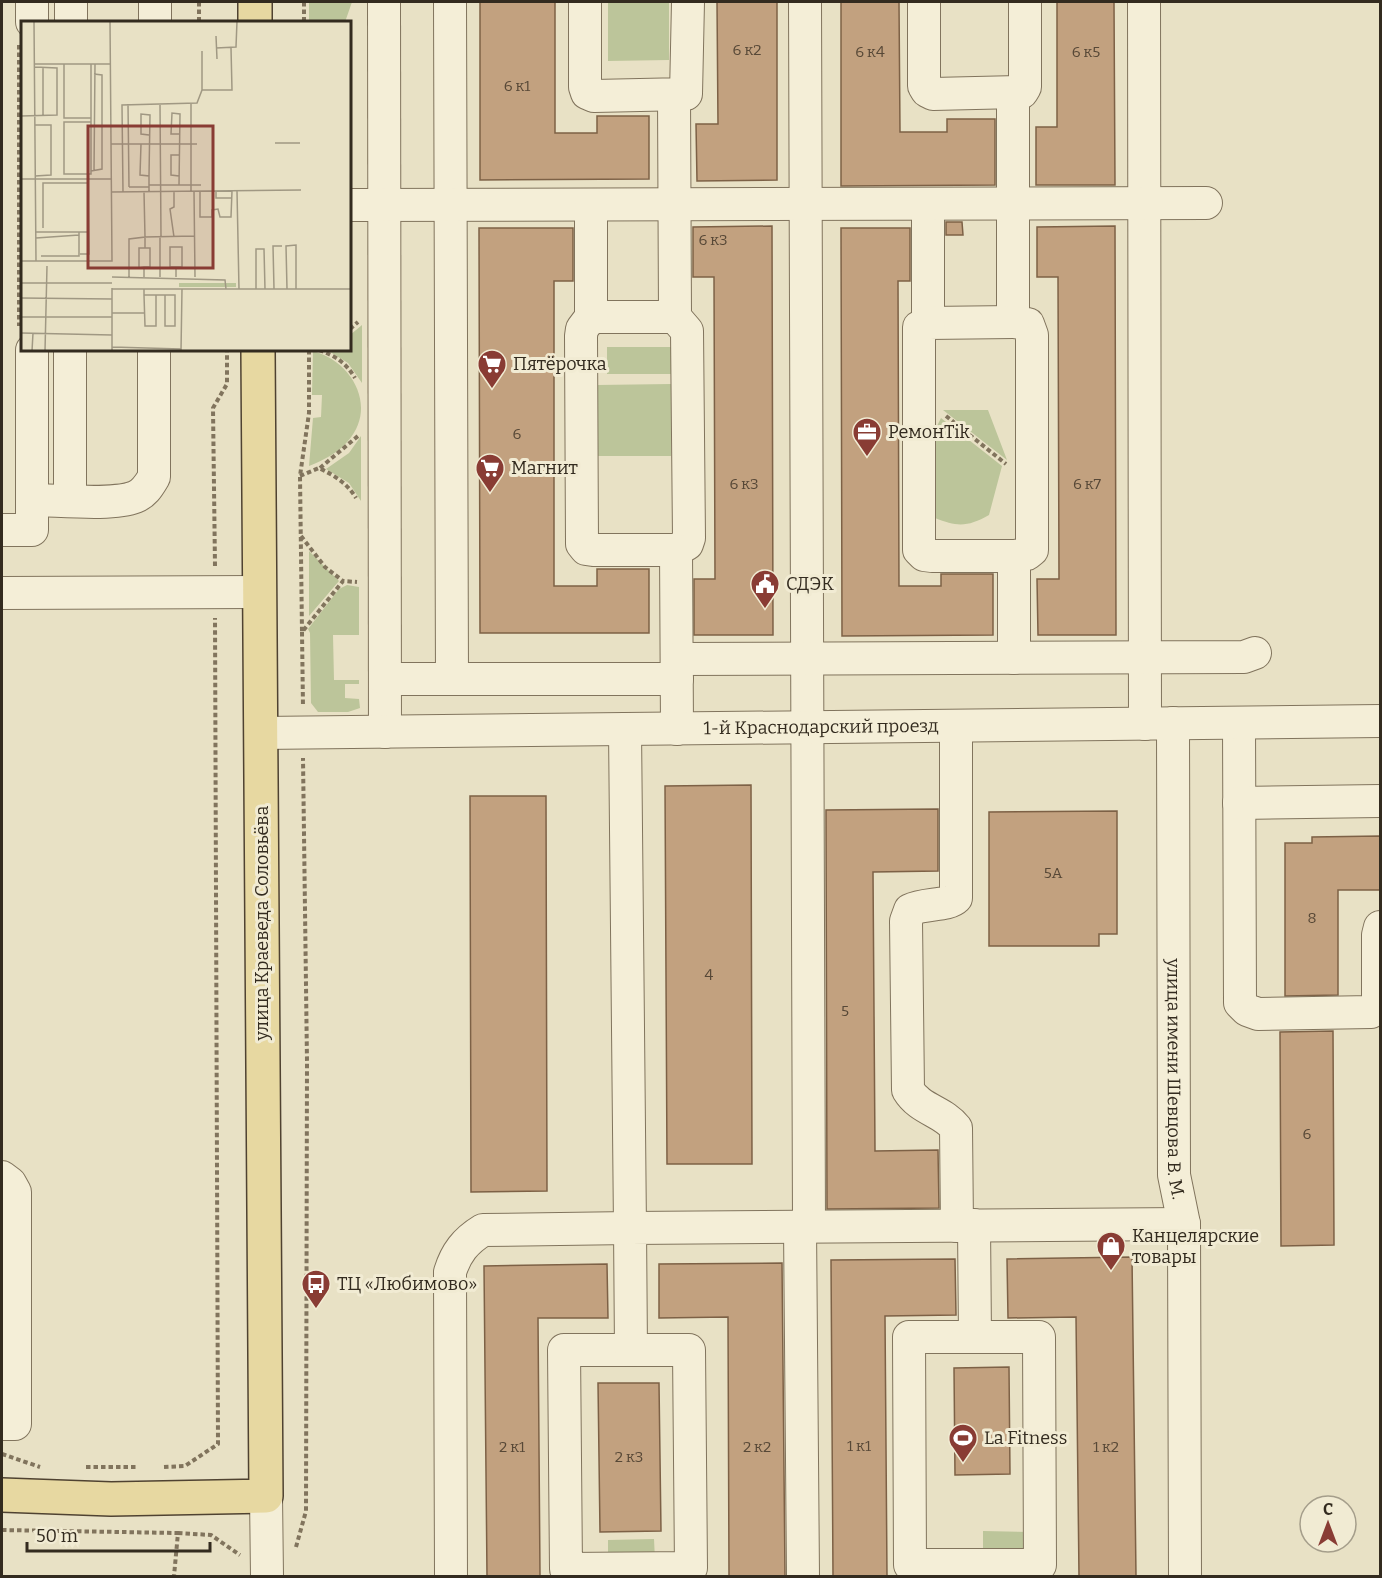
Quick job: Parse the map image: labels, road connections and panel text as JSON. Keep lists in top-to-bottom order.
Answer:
{
  "streets": {
    "main road": ["улица Краеведа Соловьёва"],
    "street": ["1-й Краснодарский проезд", "улица имени Шевцова В. М."]
  },
  "crossings": [
    ["1-й Краснодарский проезд", "улица Краеведа Соловьёва"],
    ["1-й Краснодарский проезд", "улица имени Шевцова В. М."]
  ],
  "places": {
    "supermarket": ["Пятёрочка", "Магнит"],
    "office": ["РемонTik"],
    "public building": ["СДЭК"],
    "shop": ["Канцелярские товары"],
    "bus stop": ["ТЦ «Любимово»"],
    "sports": ["La Fitness"]
  },
  "house_numbers": [
    "6 к2",
    "6 к4",
    "6 к5",
    "6 к1",
    "6 к3",
    "6",
    "6 к3",
    "6 к7",
    "5А",
    "8",
    "4",
    "5",
    "6",
    "1 к1",
    "2 к1",
    "2 к2",
    "1 к2",
    "2 к3"
  ],
  "scale_bar": "50 m",
  "north": "top"
}
